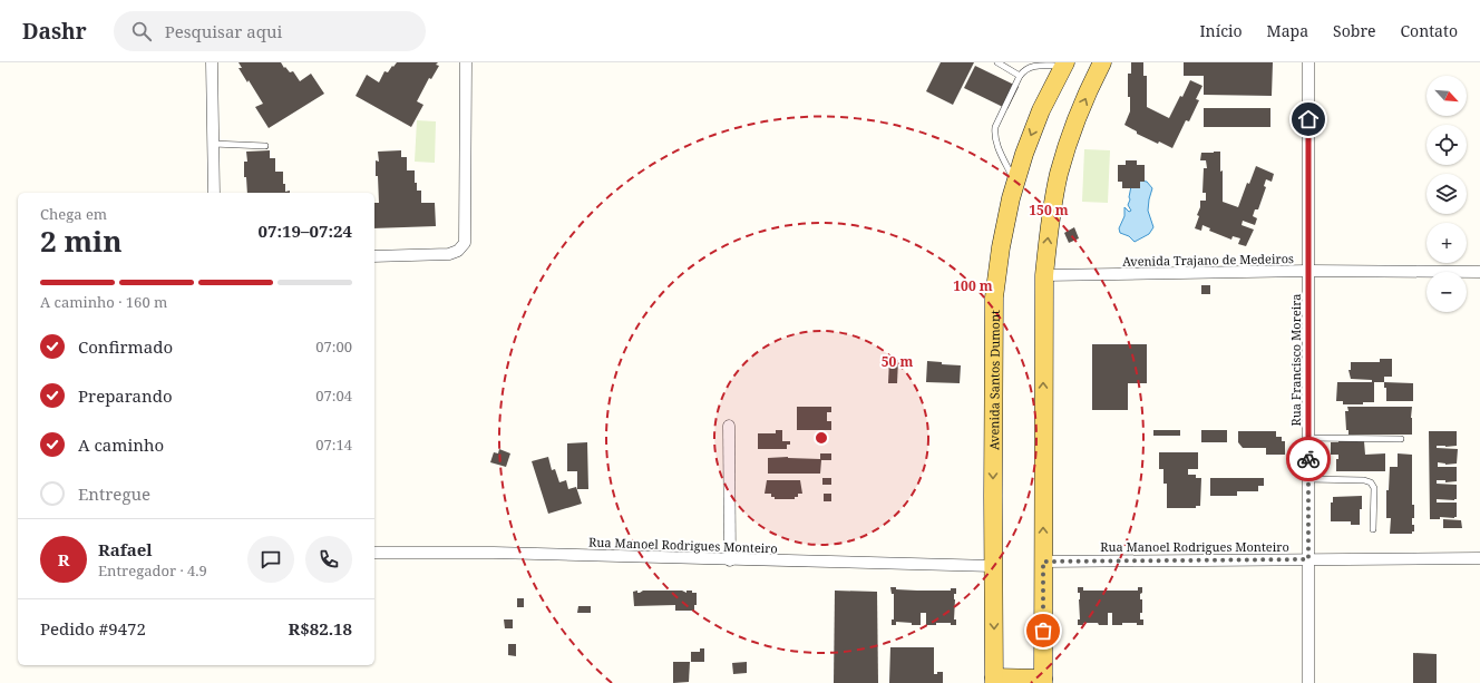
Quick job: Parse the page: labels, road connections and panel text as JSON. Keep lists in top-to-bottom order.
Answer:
{
  "streets": {
    "main road": ["Avenida Santos Dumont"],
    "street": ["Avenida Trajano de Medeiros", "Rua Francisco Moreira", "Rua Manoel Rodrigues Monteiro"]
  },
  "crossings": [
    ["Avenida Trajano de Medeiros", "Rua Francisco Moreira"],
    ["Rua Francisco Moreira", "Rua Manoel Rodrigues Monteiro"],
    ["Avenida Santos Dumont", "Rua Manoel Rodrigues Monteiro"]
  ],
  "north": "bottom right",
  "page": {
    "header": "Dashr",
    "search": "Pesquisar aqui",
    "nav": [
      "Início",
      "Mapa",
      "Sobre",
      "Contato"
    ],
    "map_buttons": ["+", "−"],
    "heading": ["2 min", "Chega em", "07:19–07:24"],
    "panel": [
      "Rafael",
      "Entregador · 4.9",
      "Pedido #9472",
      "R$82.18"
    ],
    "bar": "A caminho · 160 m",
    "list": [
      ["Confirmado", "07:00"],
      ["Preparando", "07:04"],
      ["A caminho", "07:14"],
      "Entregue"
    ],
    "round": "R"
  },
  "rings": ["150 m", "100 m", "50 m"]
}
